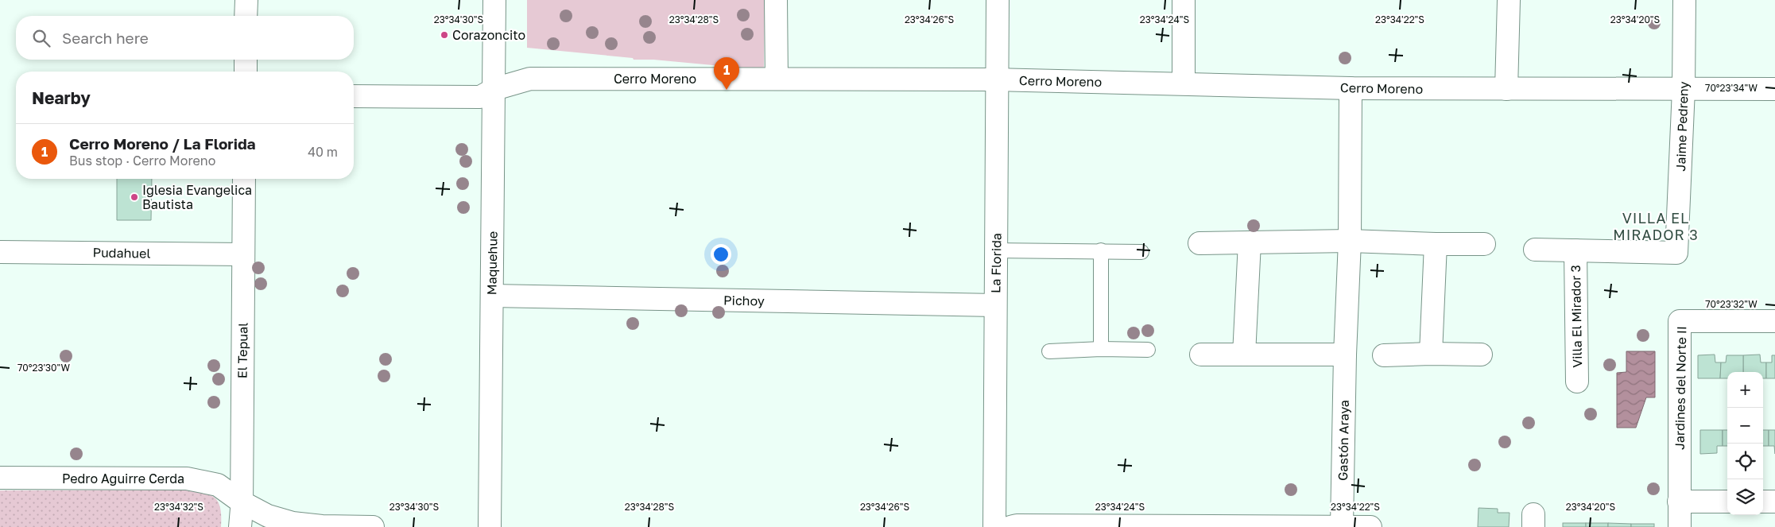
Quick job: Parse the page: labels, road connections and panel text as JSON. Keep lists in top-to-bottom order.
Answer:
{
  "streets": {
    "street": [
      "Cerro Moreno",
      "Jaime Pedreny",
      "Pudahuel",
      "Maquehue",
      "La Florida",
      "Pichoy",
      "Villa El Mirador 3",
      "El Tepual",
      "Jardines del Norte II",
      "Gastón Araya",
      "Pedro Aguirre Cerda"
    ]
  },
  "crossings": [
    ["Cerro Moreno", "Jaime Pedreny"],
    ["Cerro Moreno", "Maquehue"],
    ["Cerro Moreno", "La Florida"],
    ["Cerro Moreno", "Gastón Araya"],
    ["Jaime Pedreny", "Villa El Mirador 3"],
    ["Pudahuel", "El Tepual"],
    ["Maquehue", "Pichoy"],
    ["La Florida", "Pichoy"],
    ["El Tepual", "Pedro Aguirre Cerda"]
  ],
  "districts": ["VILLA EL MIRADOR 3"],
  "places": ["Corazoncito", "Iglesia Evangelica Bautista"],
  "page": {
    "search": "Search here",
    "pins": "1",
    "heading": "Nearby",
    "list": [
      {
        "mark": "1",
        "name": "Cerro Moreno / La Florida",
        "note": "Bus stop · Cerro Moreno",
        "value": "40 m"
      }
    ],
    "map_buttons": ["+", "−"]
  },
  "coordinates": [
    "23°34'26\"S",
    "23°34'24\"S",
    "23°34'22\"S",
    "23°34'20\"S",
    "23°34'30\"S",
    "23°34'28\"S",
    "70°23'34\"W",
    "70°23'32\"W",
    "70°23'30\"W",
    "23°34'32\"S"
  ]
}
